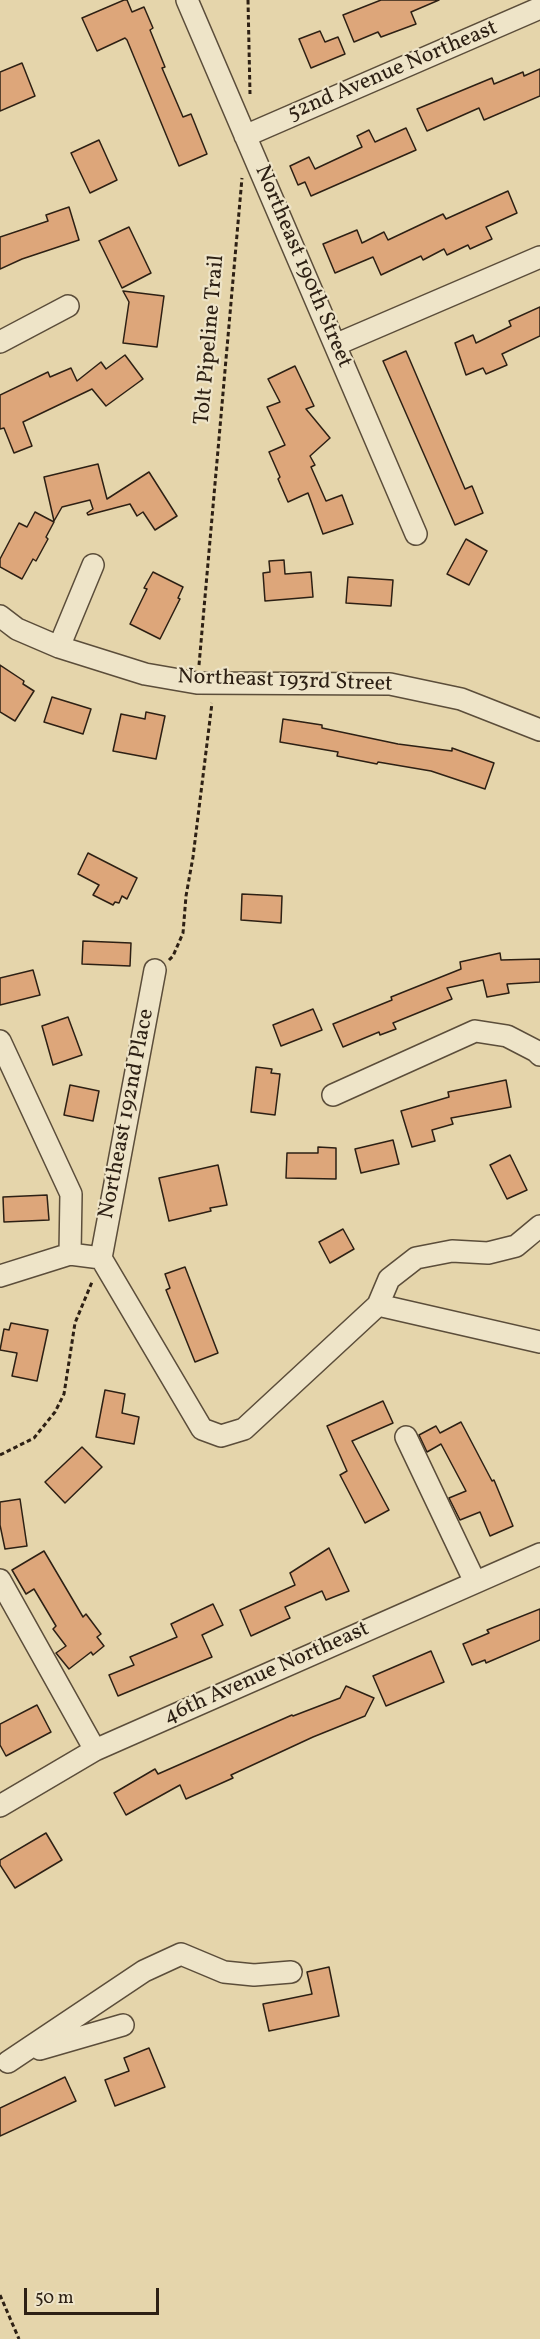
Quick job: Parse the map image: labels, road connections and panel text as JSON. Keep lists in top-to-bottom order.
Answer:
{
  "streets": {
    "street": [
      "52nd Avenue Northeast",
      "Northeast 190th Street",
      "Northeast 193rd Street",
      "Northeast 192nd Place",
      "46th Avenue Northeast"
    ],
    "path": ["Tolt Pipeline Trail"]
  },
  "crossings": [
    ["52nd Avenue Northeast", "Northeast 190th Street"],
    ["Tolt Pipeline Trail", "Northeast 193rd Street"]
  ],
  "scale_bar": "50 m"
}
